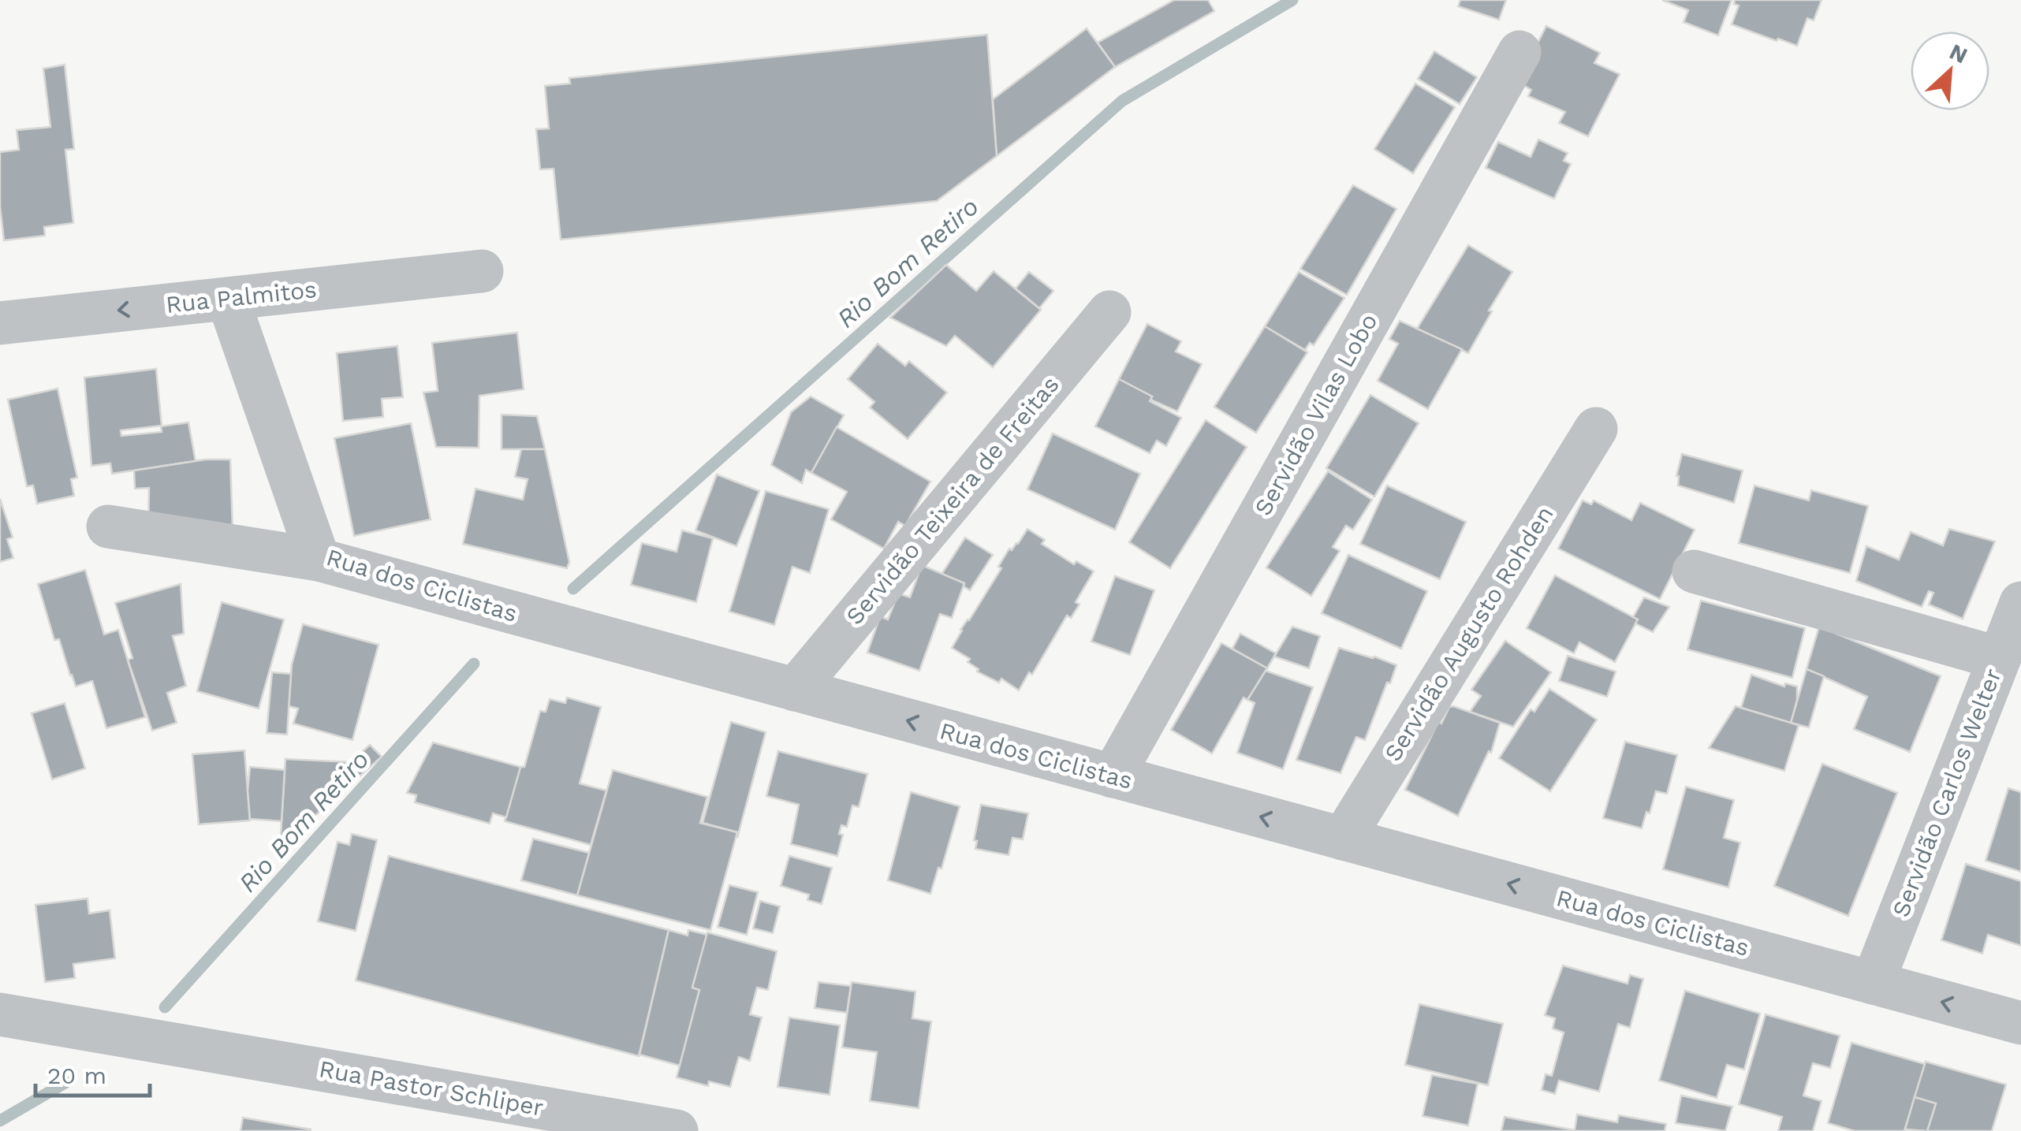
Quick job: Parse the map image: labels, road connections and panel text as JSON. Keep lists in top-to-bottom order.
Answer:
{
  "streets": {
    "street": [
      "Rua Palmitos",
      "Servidão Vilas Lobo",
      "Servidão Teixeira de Freitas",
      "Rua dos Ciclistas",
      "Servidão Augusto Rohden",
      "Servidão Carlos Welter",
      "Rua Pastor Schliper"
    ]
  },
  "crossings": [
    ["Rua Palmitos", "Rua dos Ciclistas"],
    ["Servidão Vilas Lobo", "Rua dos Ciclistas"],
    ["Servidão Teixeira de Freitas", "Rua dos Ciclistas"],
    ["Rua dos Ciclistas", "Servidão Augusto Rohden"],
    ["Rua dos Ciclistas", "Servidão Carlos Welter"]
  ],
  "one_way": ["Rua dos Ciclistas"],
  "water": ["Rio Bom Retiro"],
  "scale_bar": "20 m",
  "north": "top right"
}
